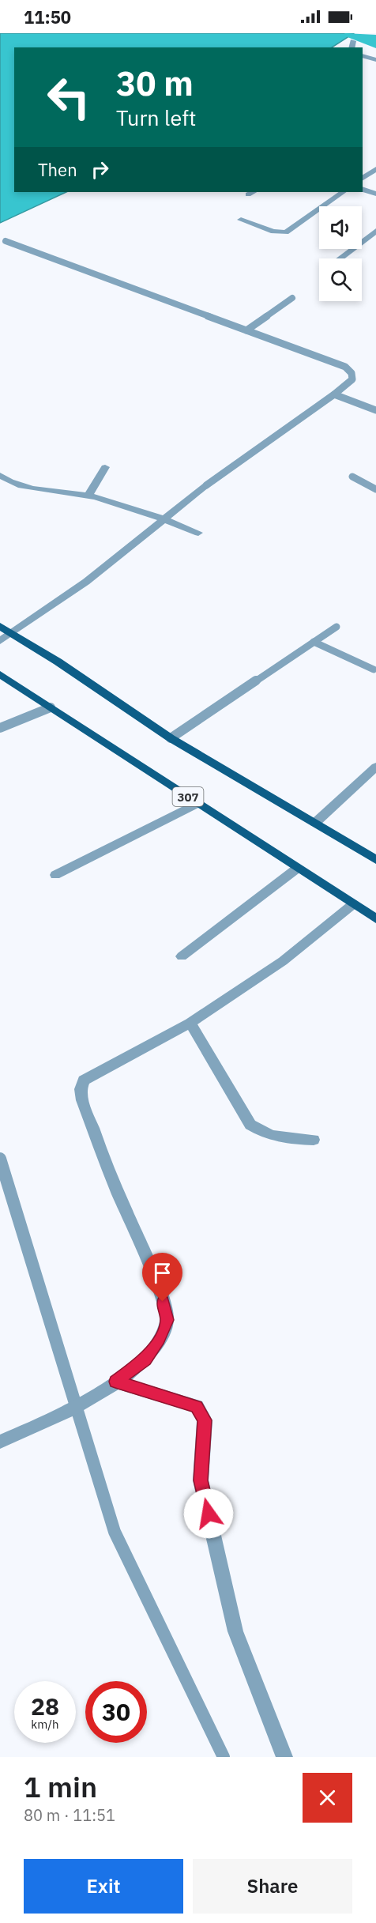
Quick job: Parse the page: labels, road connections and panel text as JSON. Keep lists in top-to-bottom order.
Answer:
{
  "streets": {
    "main road": ["307"]
  },
  "page": {
    "status": "11:50",
    "turn": ["30 m", "Turn left"],
    "then": "Then",
    "speed": "28 km/h",
    "limit": "30",
    "heading": ["1 min", "80 m · 11:51"],
    "buttons": ["Exit", "Share"]
  }
}
